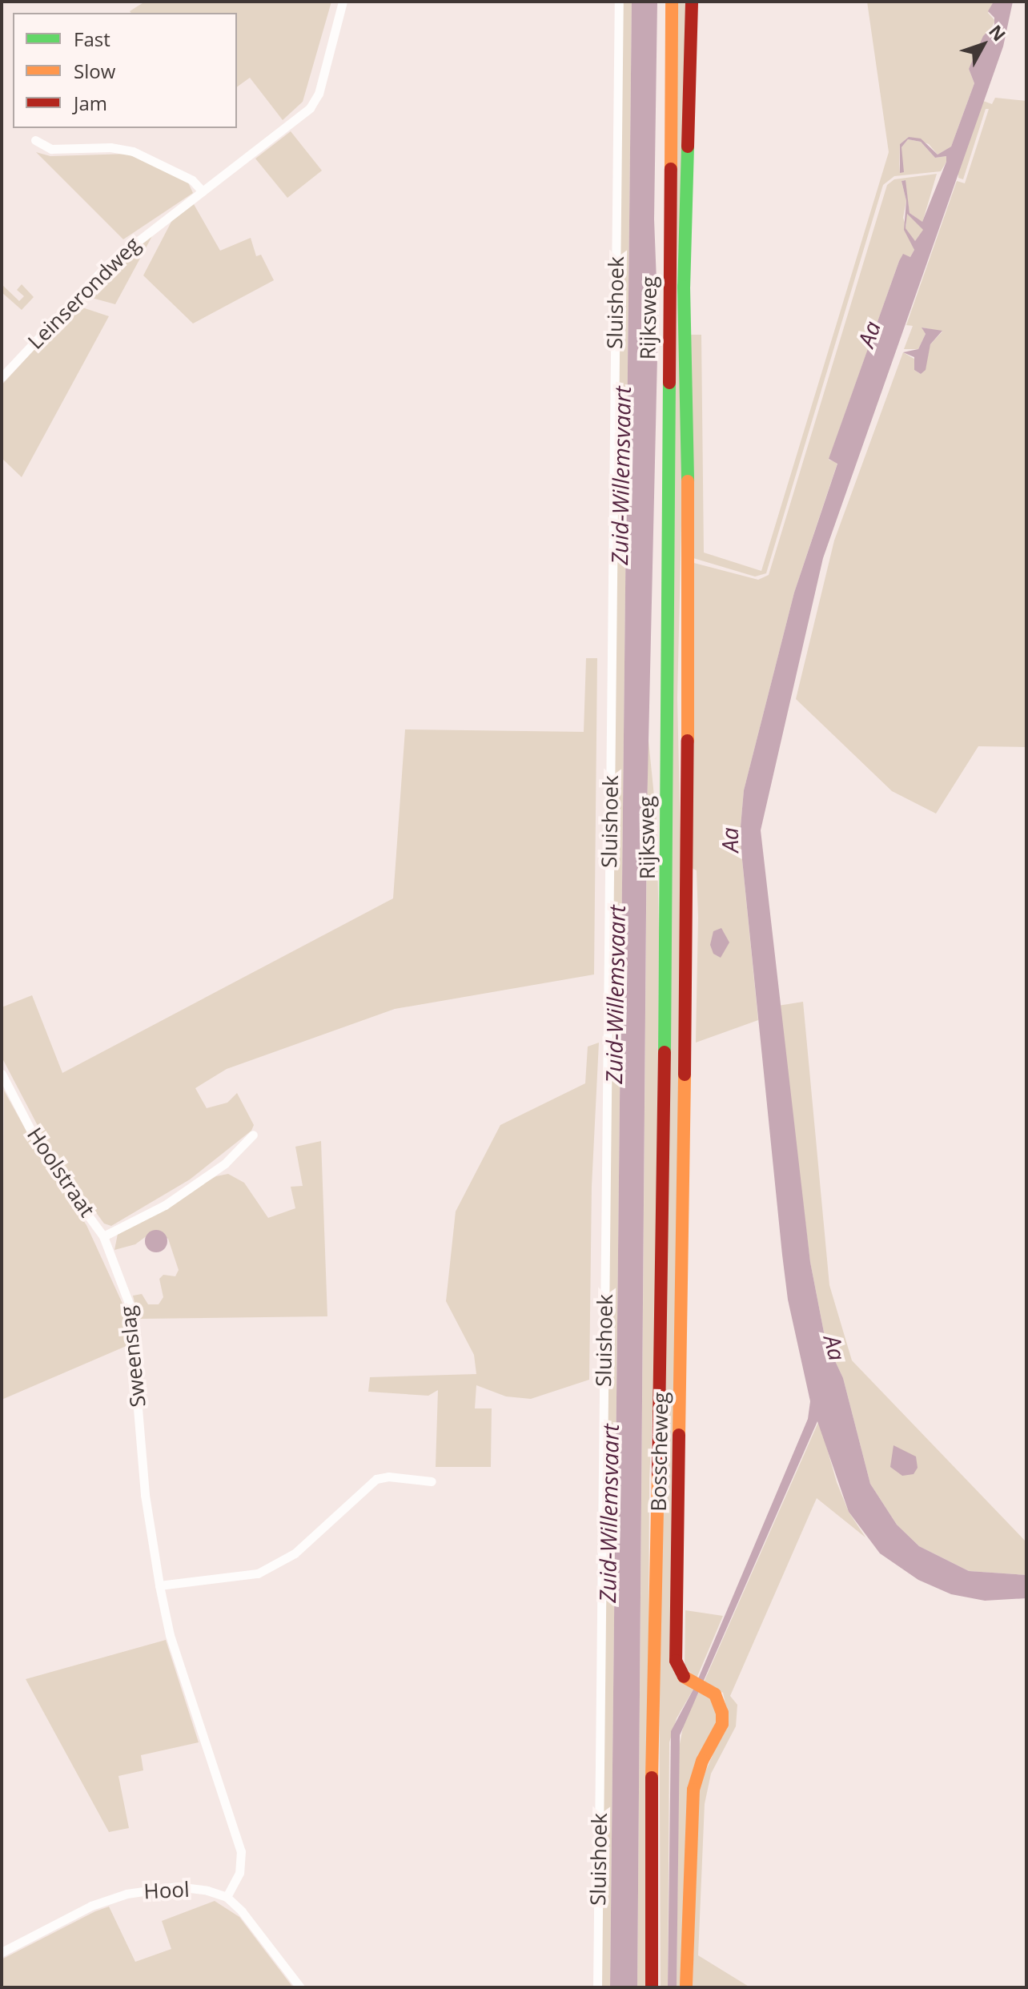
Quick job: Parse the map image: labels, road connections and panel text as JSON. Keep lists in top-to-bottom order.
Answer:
{
  "streets": {
    "street": [
      "Leinserondweg",
      "Sluishoek",
      "Rijksweg",
      "Hoolstraat",
      "Sweenslag",
      "Bosscheweg",
      "Hool"
    ]
  },
  "crossings": [
    ["Rijksweg", "Bosscheweg"],
    ["Hoolstraat", "Sweenslag"],
    ["Sweenslag", "Hool"]
  ],
  "water": ["Aa", "Zuid-Willemsvaart"],
  "legend": ["Fast", "Slow", "Jam"],
  "north": "top right"
}
